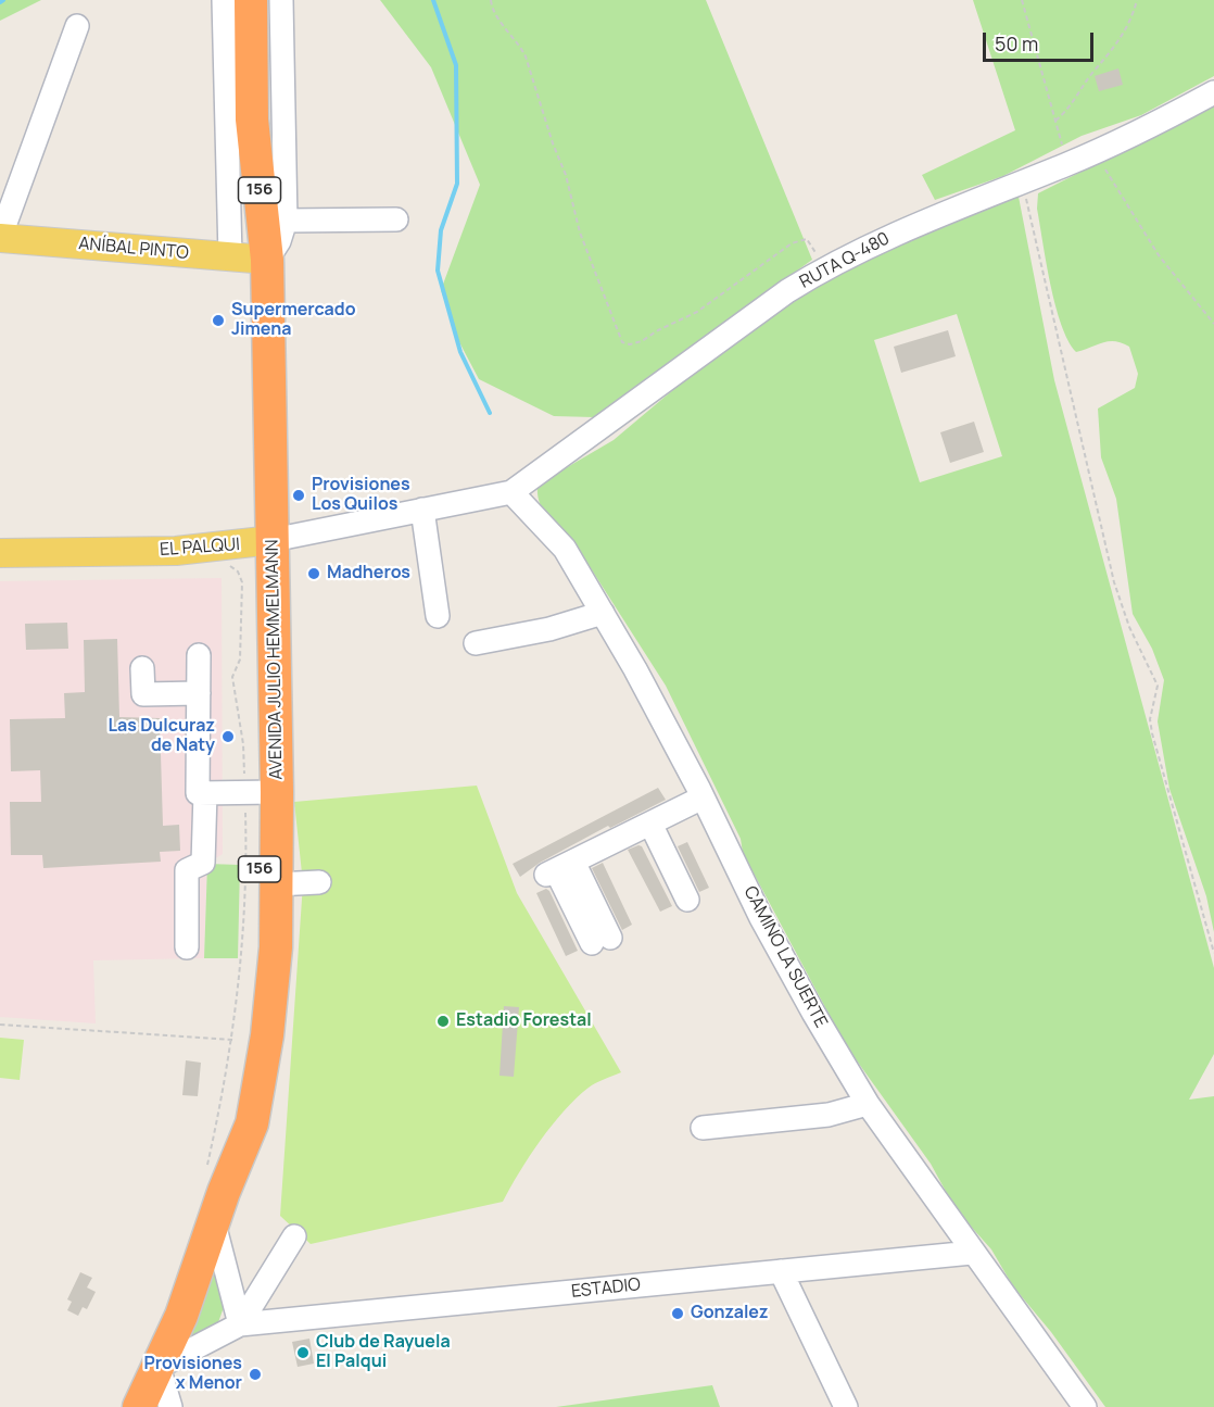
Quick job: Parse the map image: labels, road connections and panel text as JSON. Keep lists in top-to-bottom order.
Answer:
{
  "streets": {
    "highway": ["156", "AVENIDA JULIO HEMMELMANN"],
    "main road": ["ANÍBAL PINTO", "EL PALQUI"],
    "street": ["RUTA Q-480", "CAMINO LA SUERTE", "ESTADIO"]
  },
  "crossings": [
    ["ANÍBAL PINTO", "AVENIDA JULIO HEMMELMANN"],
    ["RUTA Q-480", "EL PALQUI"],
    ["RUTA Q-480", "CAMINO LA SUERTE"],
    ["EL PALQUI", "AVENIDA JULIO HEMMELMANN"],
    ["EL PALQUI", "CAMINO LA SUERTE"],
    ["AVENIDA JULIO HEMMELMANN", "ESTADIO"],
    ["CAMINO LA SUERTE", "ESTADIO"]
  ],
  "places": [
    "Supermercado Jimena",
    "Provisiones Los Quilos",
    "Madheros",
    "Las Dulcuraz de Naty",
    "Estadio Forestal",
    "Gonzalez",
    "Club de Rayuela El Palqui",
    "Provisiones x Menor"
  ],
  "scale_bar": "50 m"
}
